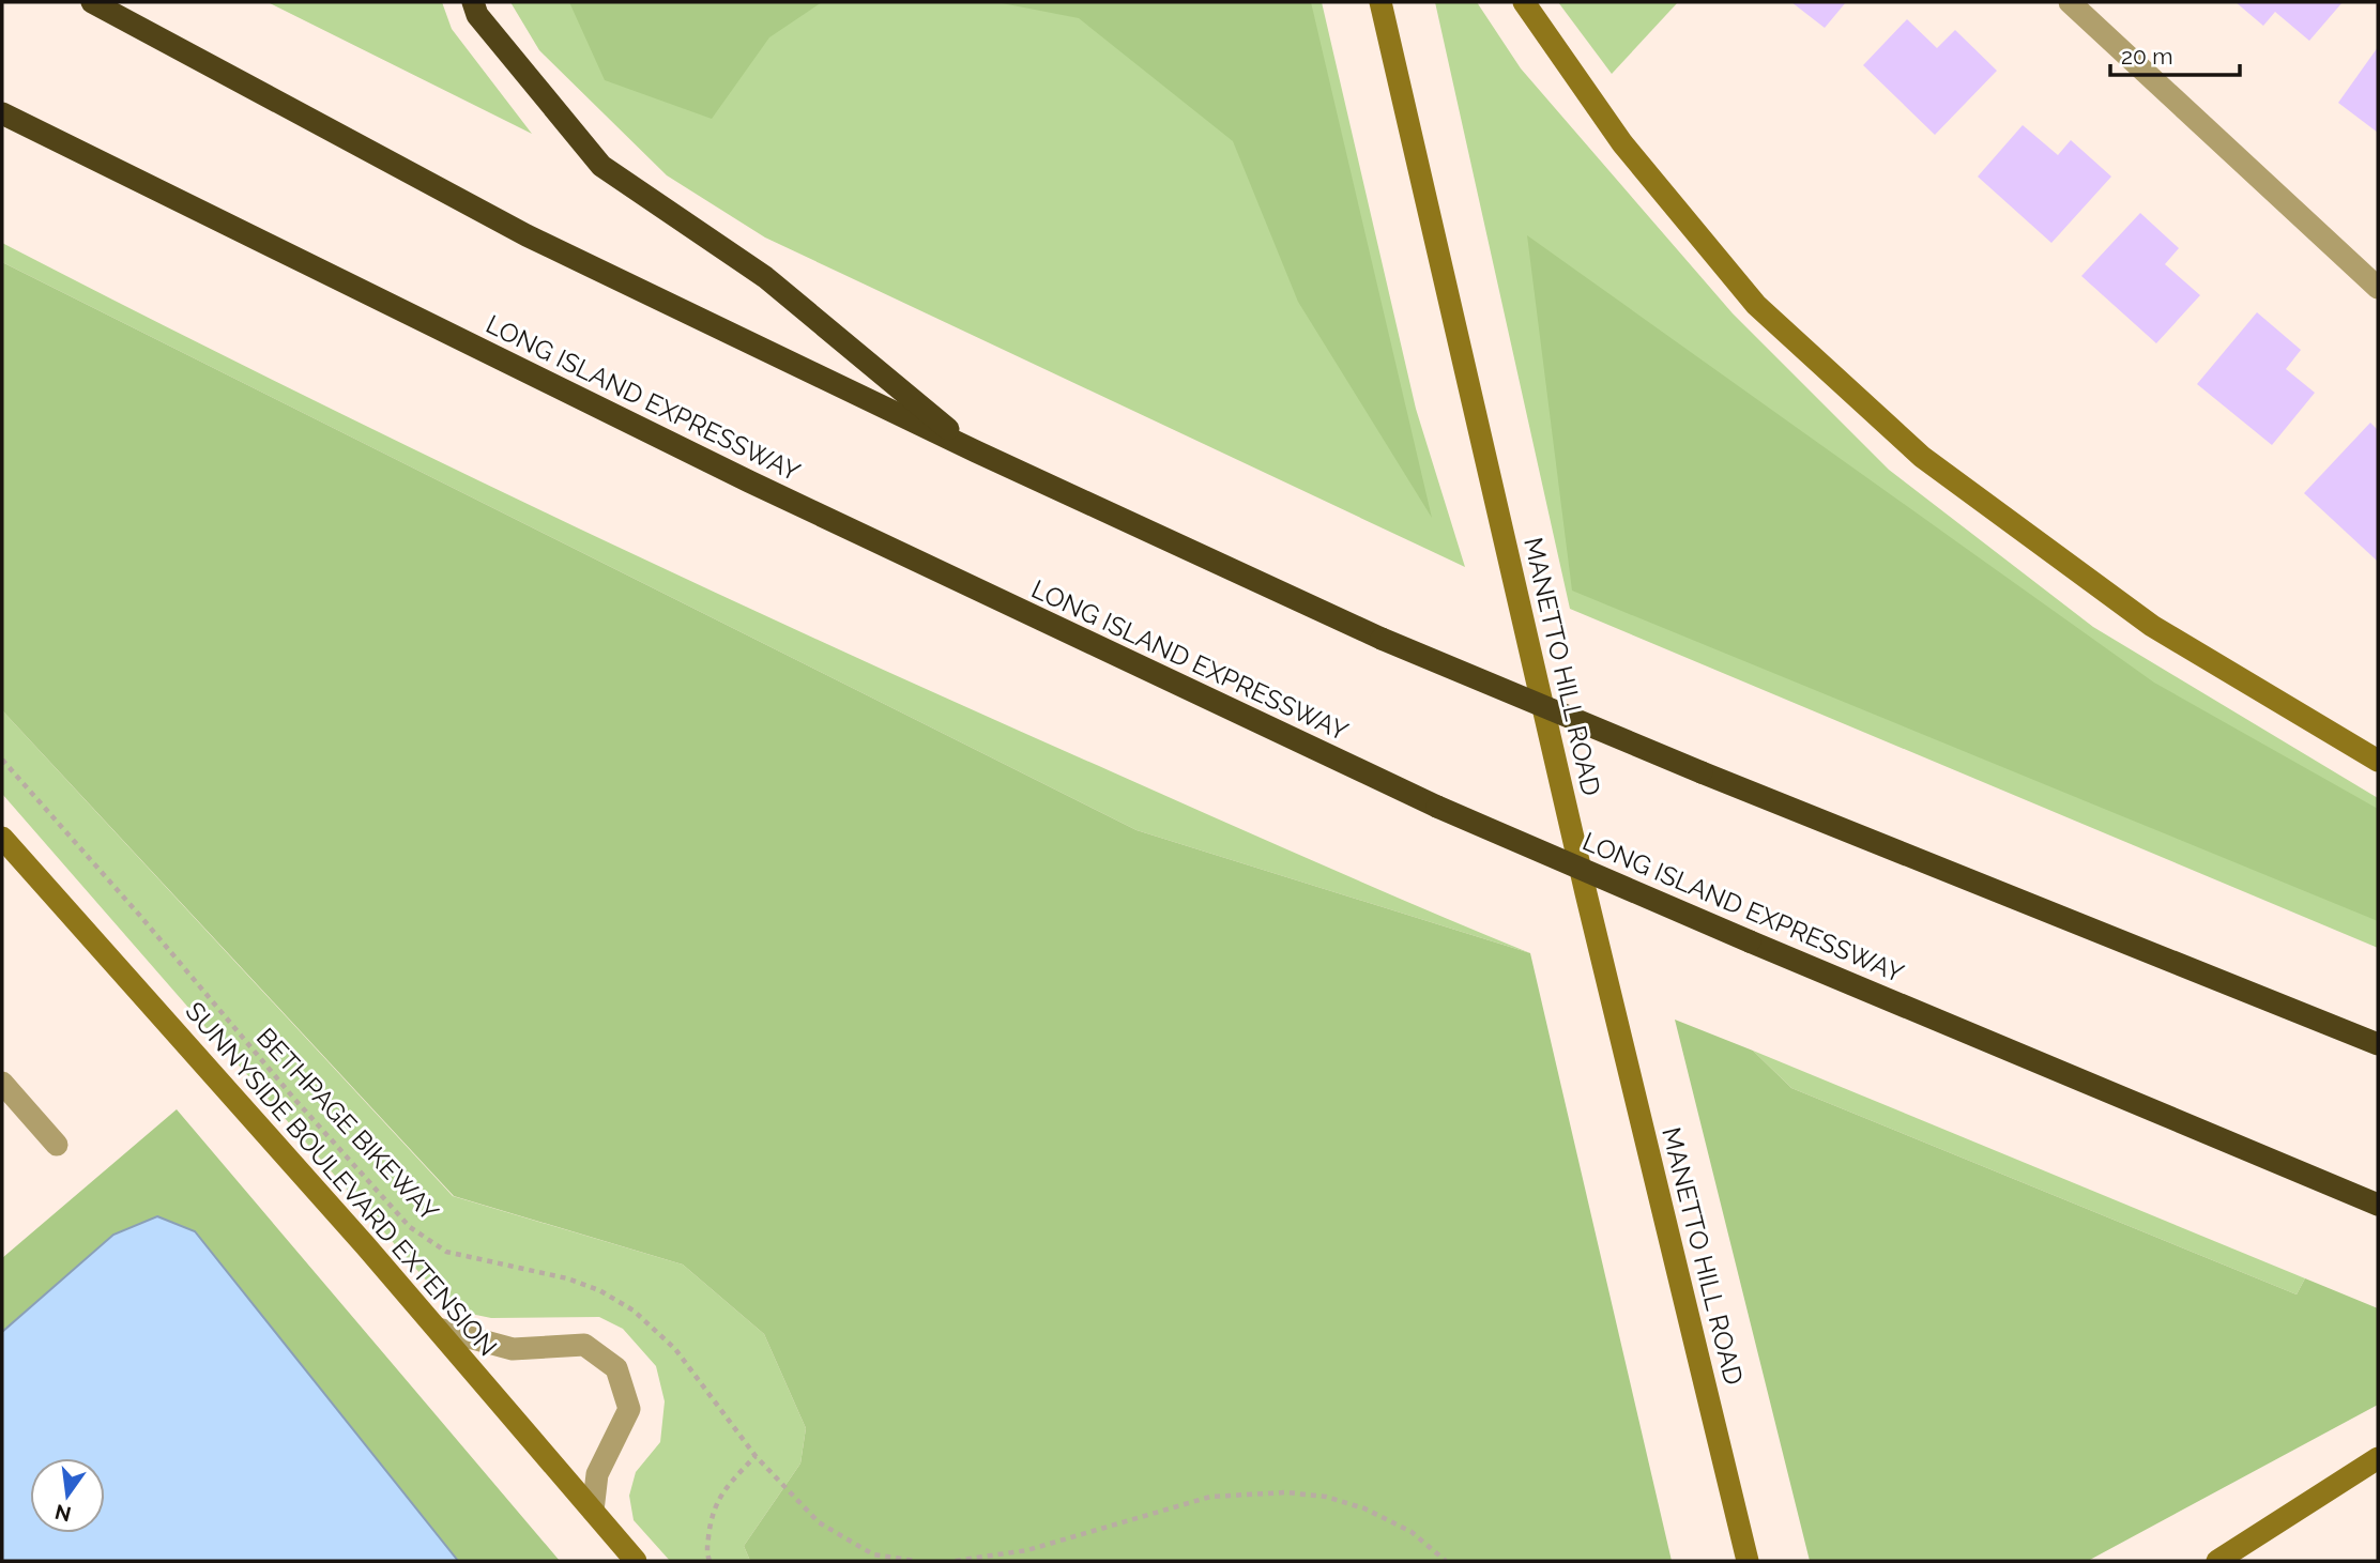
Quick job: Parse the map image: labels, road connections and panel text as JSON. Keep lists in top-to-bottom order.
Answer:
{
  "streets": {
    "highway": ["LONG ISLAND EXPRESSWAY"],
    "main road": ["MANETTO HILL ROAD", "SUNNYSIDE BOULEVARD EXTENSION"],
    "path": ["BETHPAGE BIKEWAY"]
  },
  "scale_bar": "20 m",
  "north": "bottom"
}
